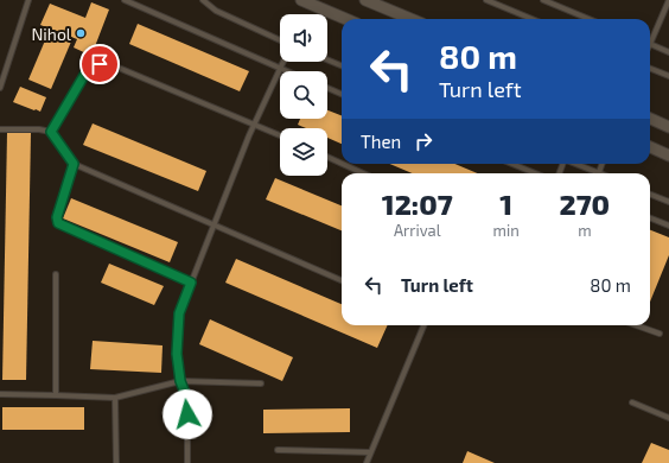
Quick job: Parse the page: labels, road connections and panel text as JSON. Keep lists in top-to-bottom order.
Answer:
{
  "places": ["Nihol"],
  "page": {
    "turn": ["80 m", "Turn left"],
    "then": "Then",
    "eta": [
      "12:07",
      "Arrival",
      "1",
      "min",
      "270",
      "m"
    ],
    "list": [
      {
        "name": "Turn left",
        "value": "80 m"
      }
    ]
  }
}
